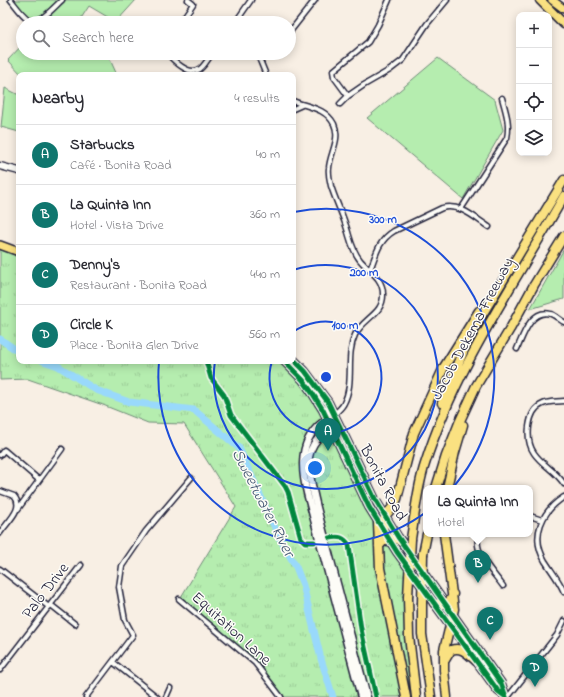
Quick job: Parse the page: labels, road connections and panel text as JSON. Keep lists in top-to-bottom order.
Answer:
{
  "streets": {
    "highway": ["Jacob Dekema Freeway"],
    "main road": ["Bonita Road"],
    "street": ["Palo Drive", "Equitation Lane"]
  },
  "water": ["Sweetwater River"],
  "page": {
    "map_buttons": ["+", "−"],
    "search": "Search here",
    "heading": ["Nearby", "4 results"],
    "list": [
      {
        "mark": "A",
        "name": "Starbucks",
        "note": "Café · Bonita Road",
        "value": "40 m"
      },
      {
        "mark": "B",
        "name": "La Quinta Inn",
        "note": "Hotel · Vista Drive",
        "value": "360 m"
      },
      {
        "mark": "C",
        "name": "Denny's",
        "note": "Restaurant · Bonita Road",
        "value": "440 m"
      },
      {
        "mark": "D",
        "name": "Circle K",
        "note": "Place · Bonita Glen Drive",
        "value": "560 m"
      }
    ],
    "pins": [
      "A",
      "B",
      "C",
      "D"
    ],
    "popup": ["La Quinta Inn", "Hotel"]
  },
  "rings": ["300 m", "200 m", "100 m"]
}
